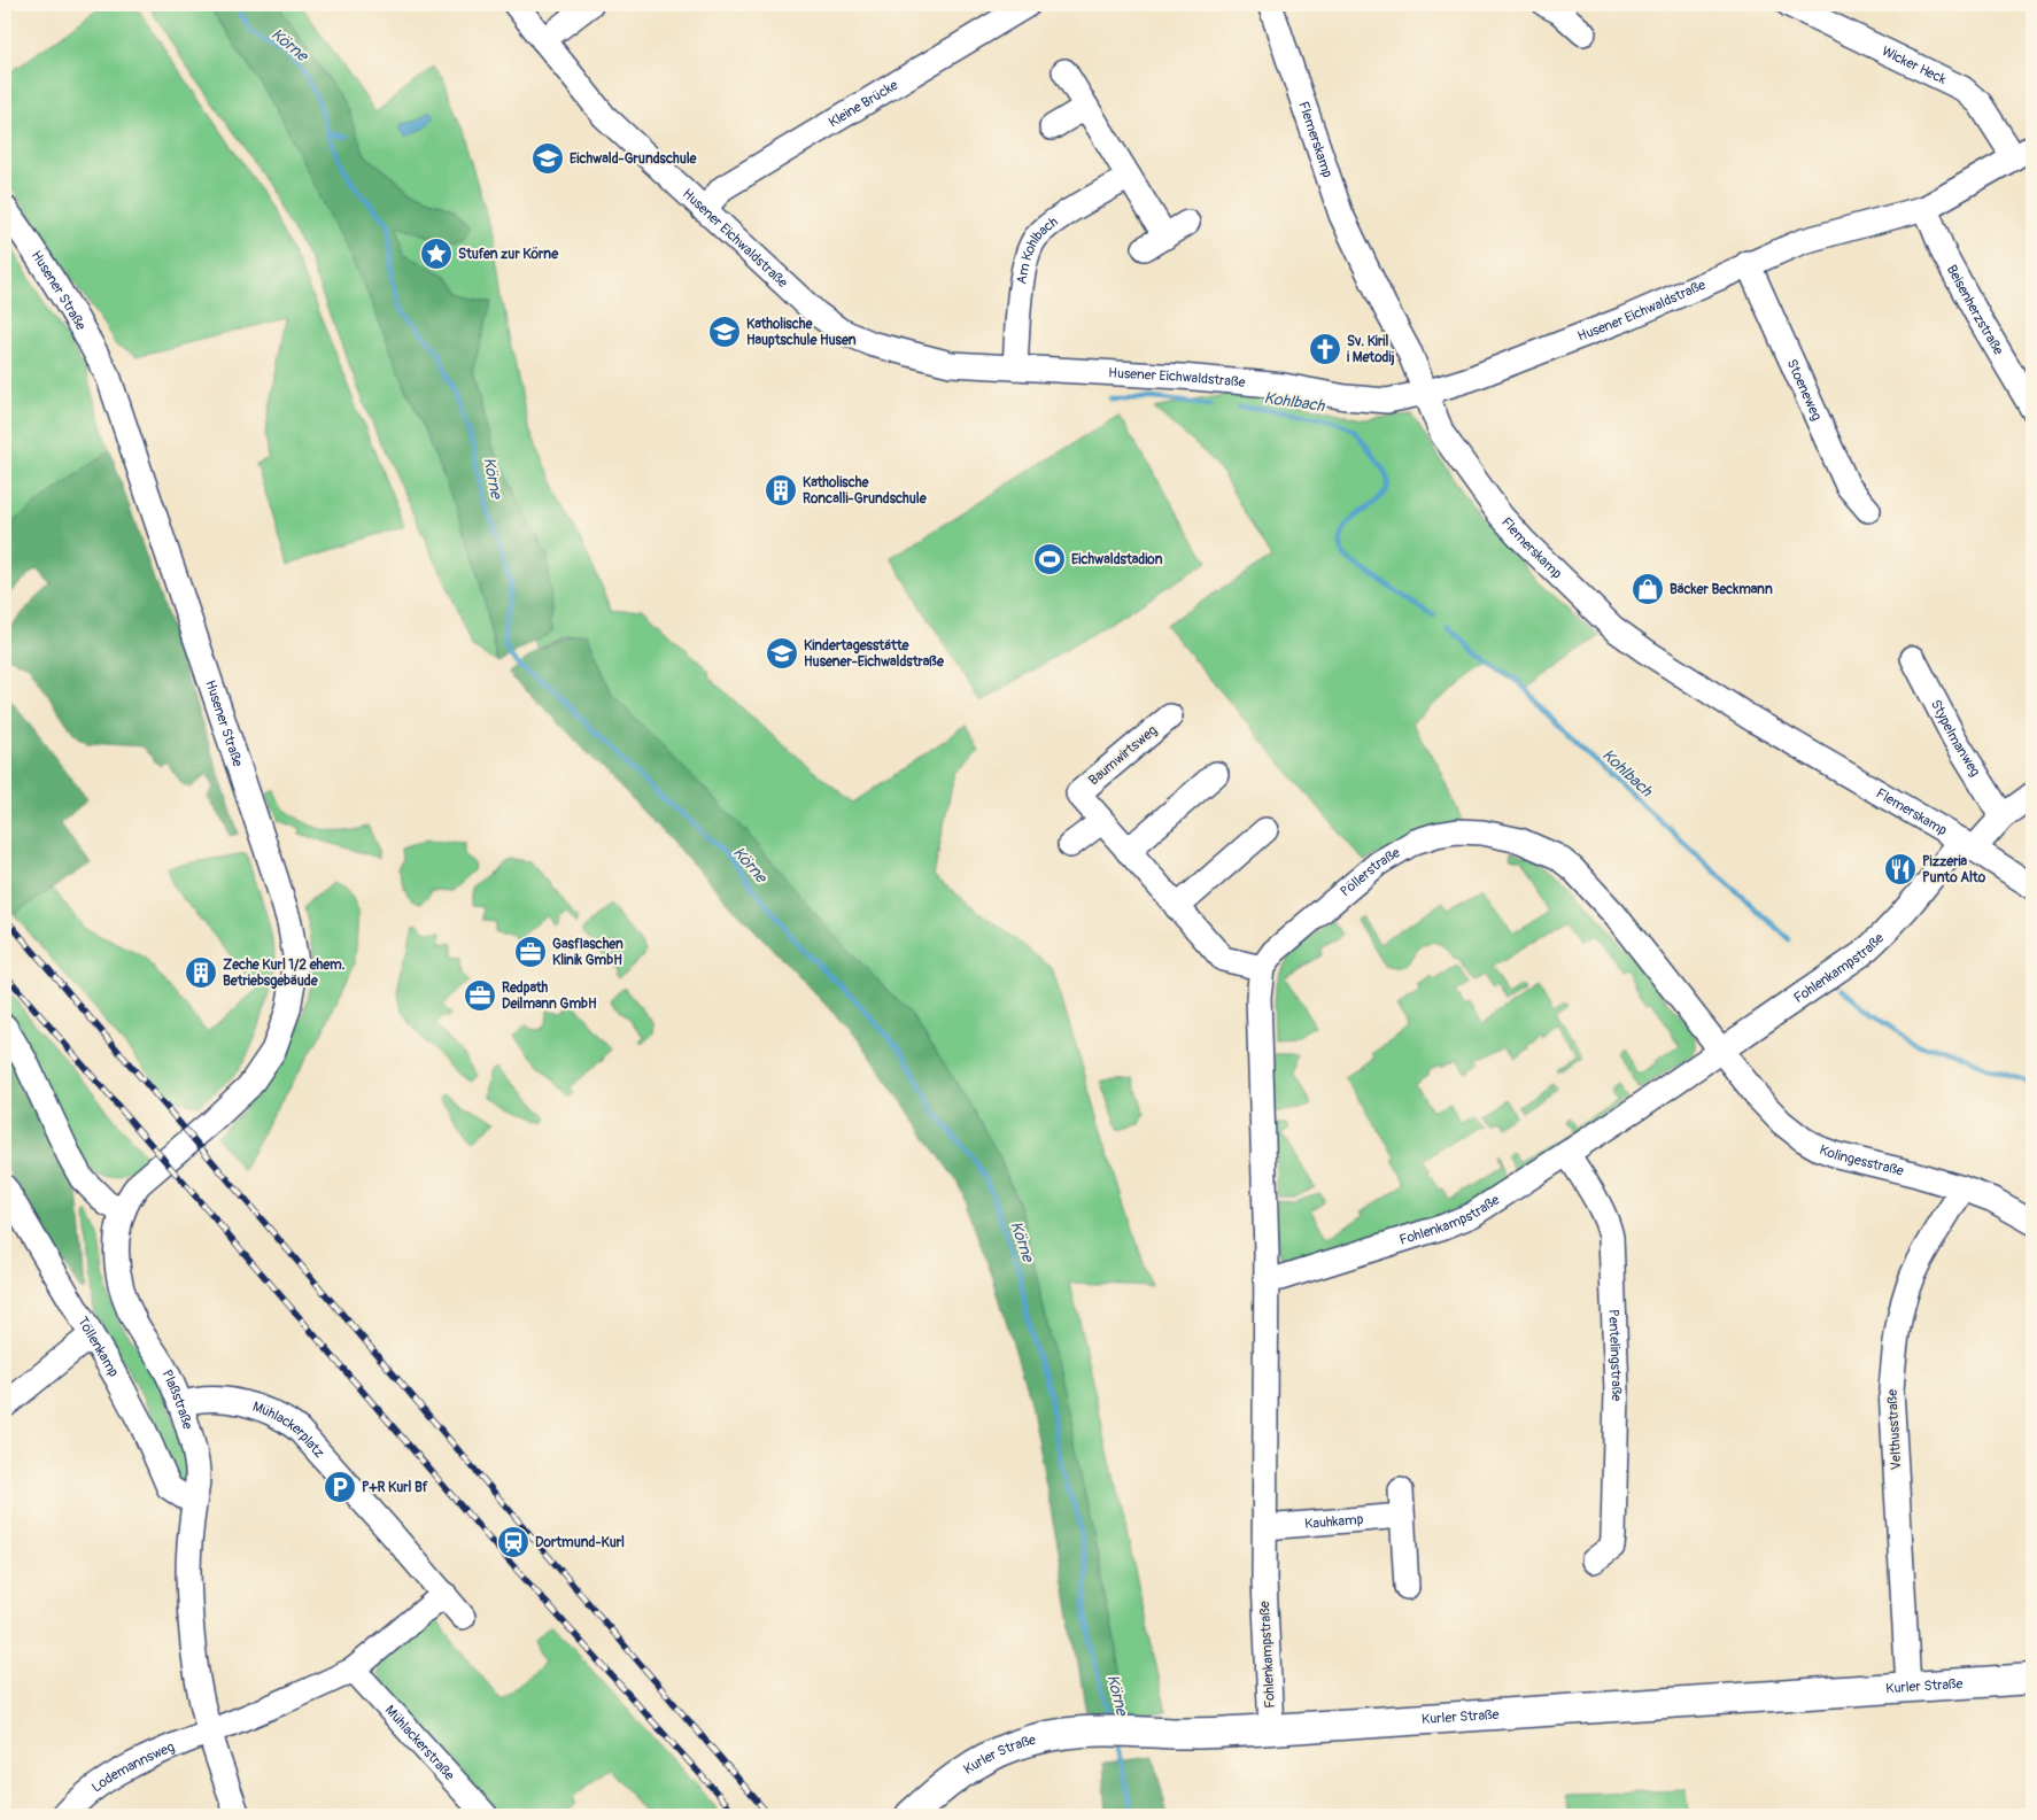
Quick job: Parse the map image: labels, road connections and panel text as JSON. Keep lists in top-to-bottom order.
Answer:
{
  "streets": {
    "main road": ["Kurler Straße"],
    "street": [
      "Wicker Heck",
      "Kleine Brücke",
      "Flemerskamp",
      "Husener Eichwaldstraße",
      "Am Kohlbach",
      "Husener Straße",
      "Beisenherzstraße",
      "Stoeneweg",
      "Stypelmanweg",
      "Baumwirtsweg",
      "Pöllerstraße",
      "Fohlenkampstraße",
      "Kolingesstraße",
      "Töllenkamp",
      "Pentelingstraße",
      "Plaßstraße",
      "Velthusstraße",
      "Mühlackerplatz",
      "Kauhkamp",
      "Mühlackerstraße",
      "Lodemannsweg"
    ]
  },
  "crossings": [
    ["Wicker Heck", "Husener Eichwaldstraße"],
    ["Kleine Brücke", "Husener Eichwaldstraße"],
    ["Flemerskamp", "Husener Eichwaldstraße"],
    ["Flemerskamp", "Fohlenkampstraße"],
    ["Husener Eichwaldstraße", "Am Kohlbach"],
    ["Husener Eichwaldstraße", "Beisenherzstraße"],
    ["Husener Eichwaldstraße", "Stoeneweg"],
    ["Husener Straße", "Plaßstraße"],
    ["Baumwirtsweg", "Pöllerstraße"],
    ["Pöllerstraße", "Fohlenkampstraße"],
    ["Pöllerstraße", "Kolingesstraße"],
    ["Fohlenkampstraße", "Kolingesstraße"],
    ["Fohlenkampstraße", "Pentelingstraße"],
    ["Fohlenkampstraße", "Kauhkamp"],
    ["Fohlenkampstraße", "Kurler Straße"],
    ["Kolingesstraße", "Velthusstraße"],
    ["Töllenkamp", "Plaßstraße"],
    ["Plaßstraße", "Mühlackerplatz"],
    ["Plaßstraße", "Lodemannsweg"],
    ["Velthusstraße", "Kurler Straße"]
  ],
  "water": ["Körne", "Kohlbach"],
  "places": {
    "school or university": ["Eichwald-Grundschule", "Katholische Hauptschule Husen", "Kindertagesstätte Husener-Eichwaldstraße"],
    "place": ["Stufen zur Körne"],
    "church": ["Sv. Kiril i Metodij"],
    "building": ["Katholische Roncalli-Grundschule", "Zeche Kurl 1/2 ehem. Betriebsgebäude"],
    "sports": ["Eichwaldstadion"],
    "shop": ["Bäcker Beckmann"],
    "restaurant": ["Pizzeria Punto Alto"],
    "office": ["Gasflaschen Klinik GmbH", "Redpath Deilmann GmbH"],
    "parking": ["P+R Kurl Bf"],
    "station": ["Dortmund-Kurl"]
  }
}
